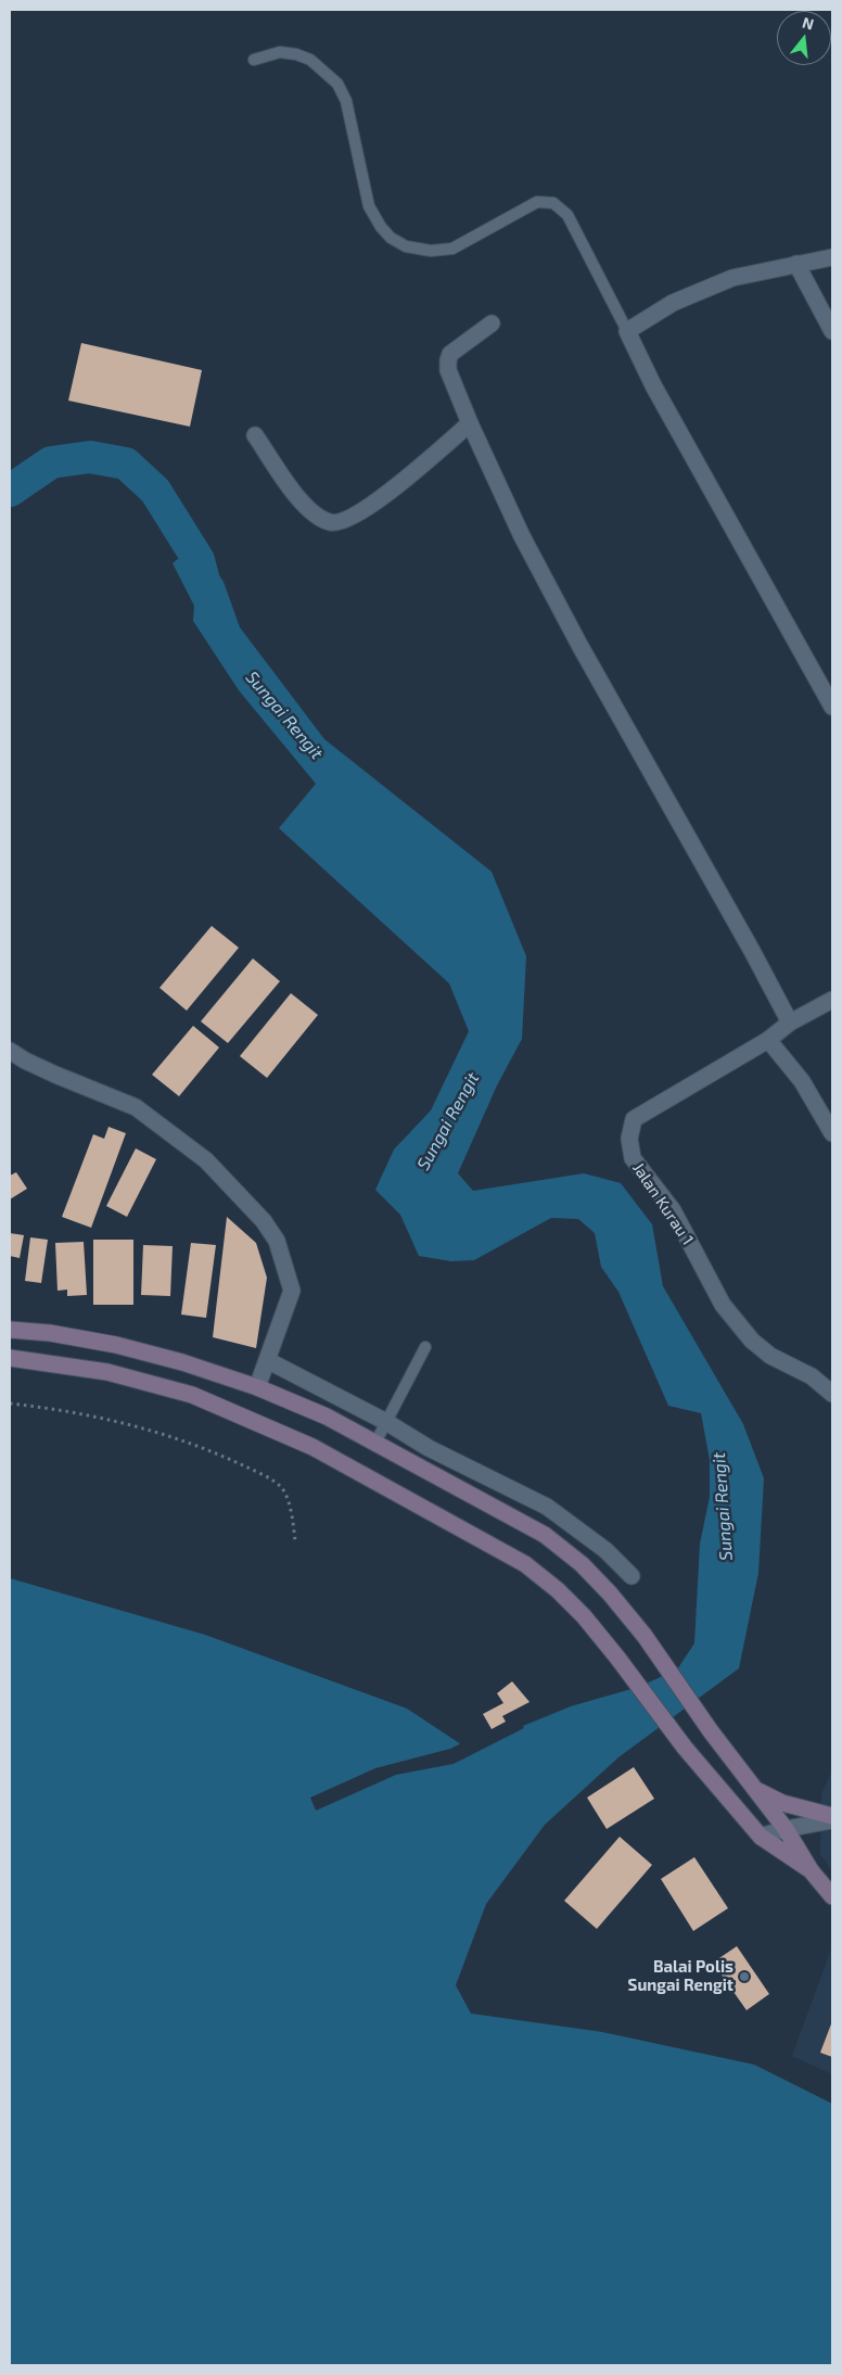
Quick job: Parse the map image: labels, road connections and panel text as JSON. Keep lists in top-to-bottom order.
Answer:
{
  "streets": {
    "street": ["Jalan Kurau 1"]
  },
  "water": ["Sungai Rengit"],
  "places": ["Balai Polis Sungai Rengit"],
  "north": "top"
}
